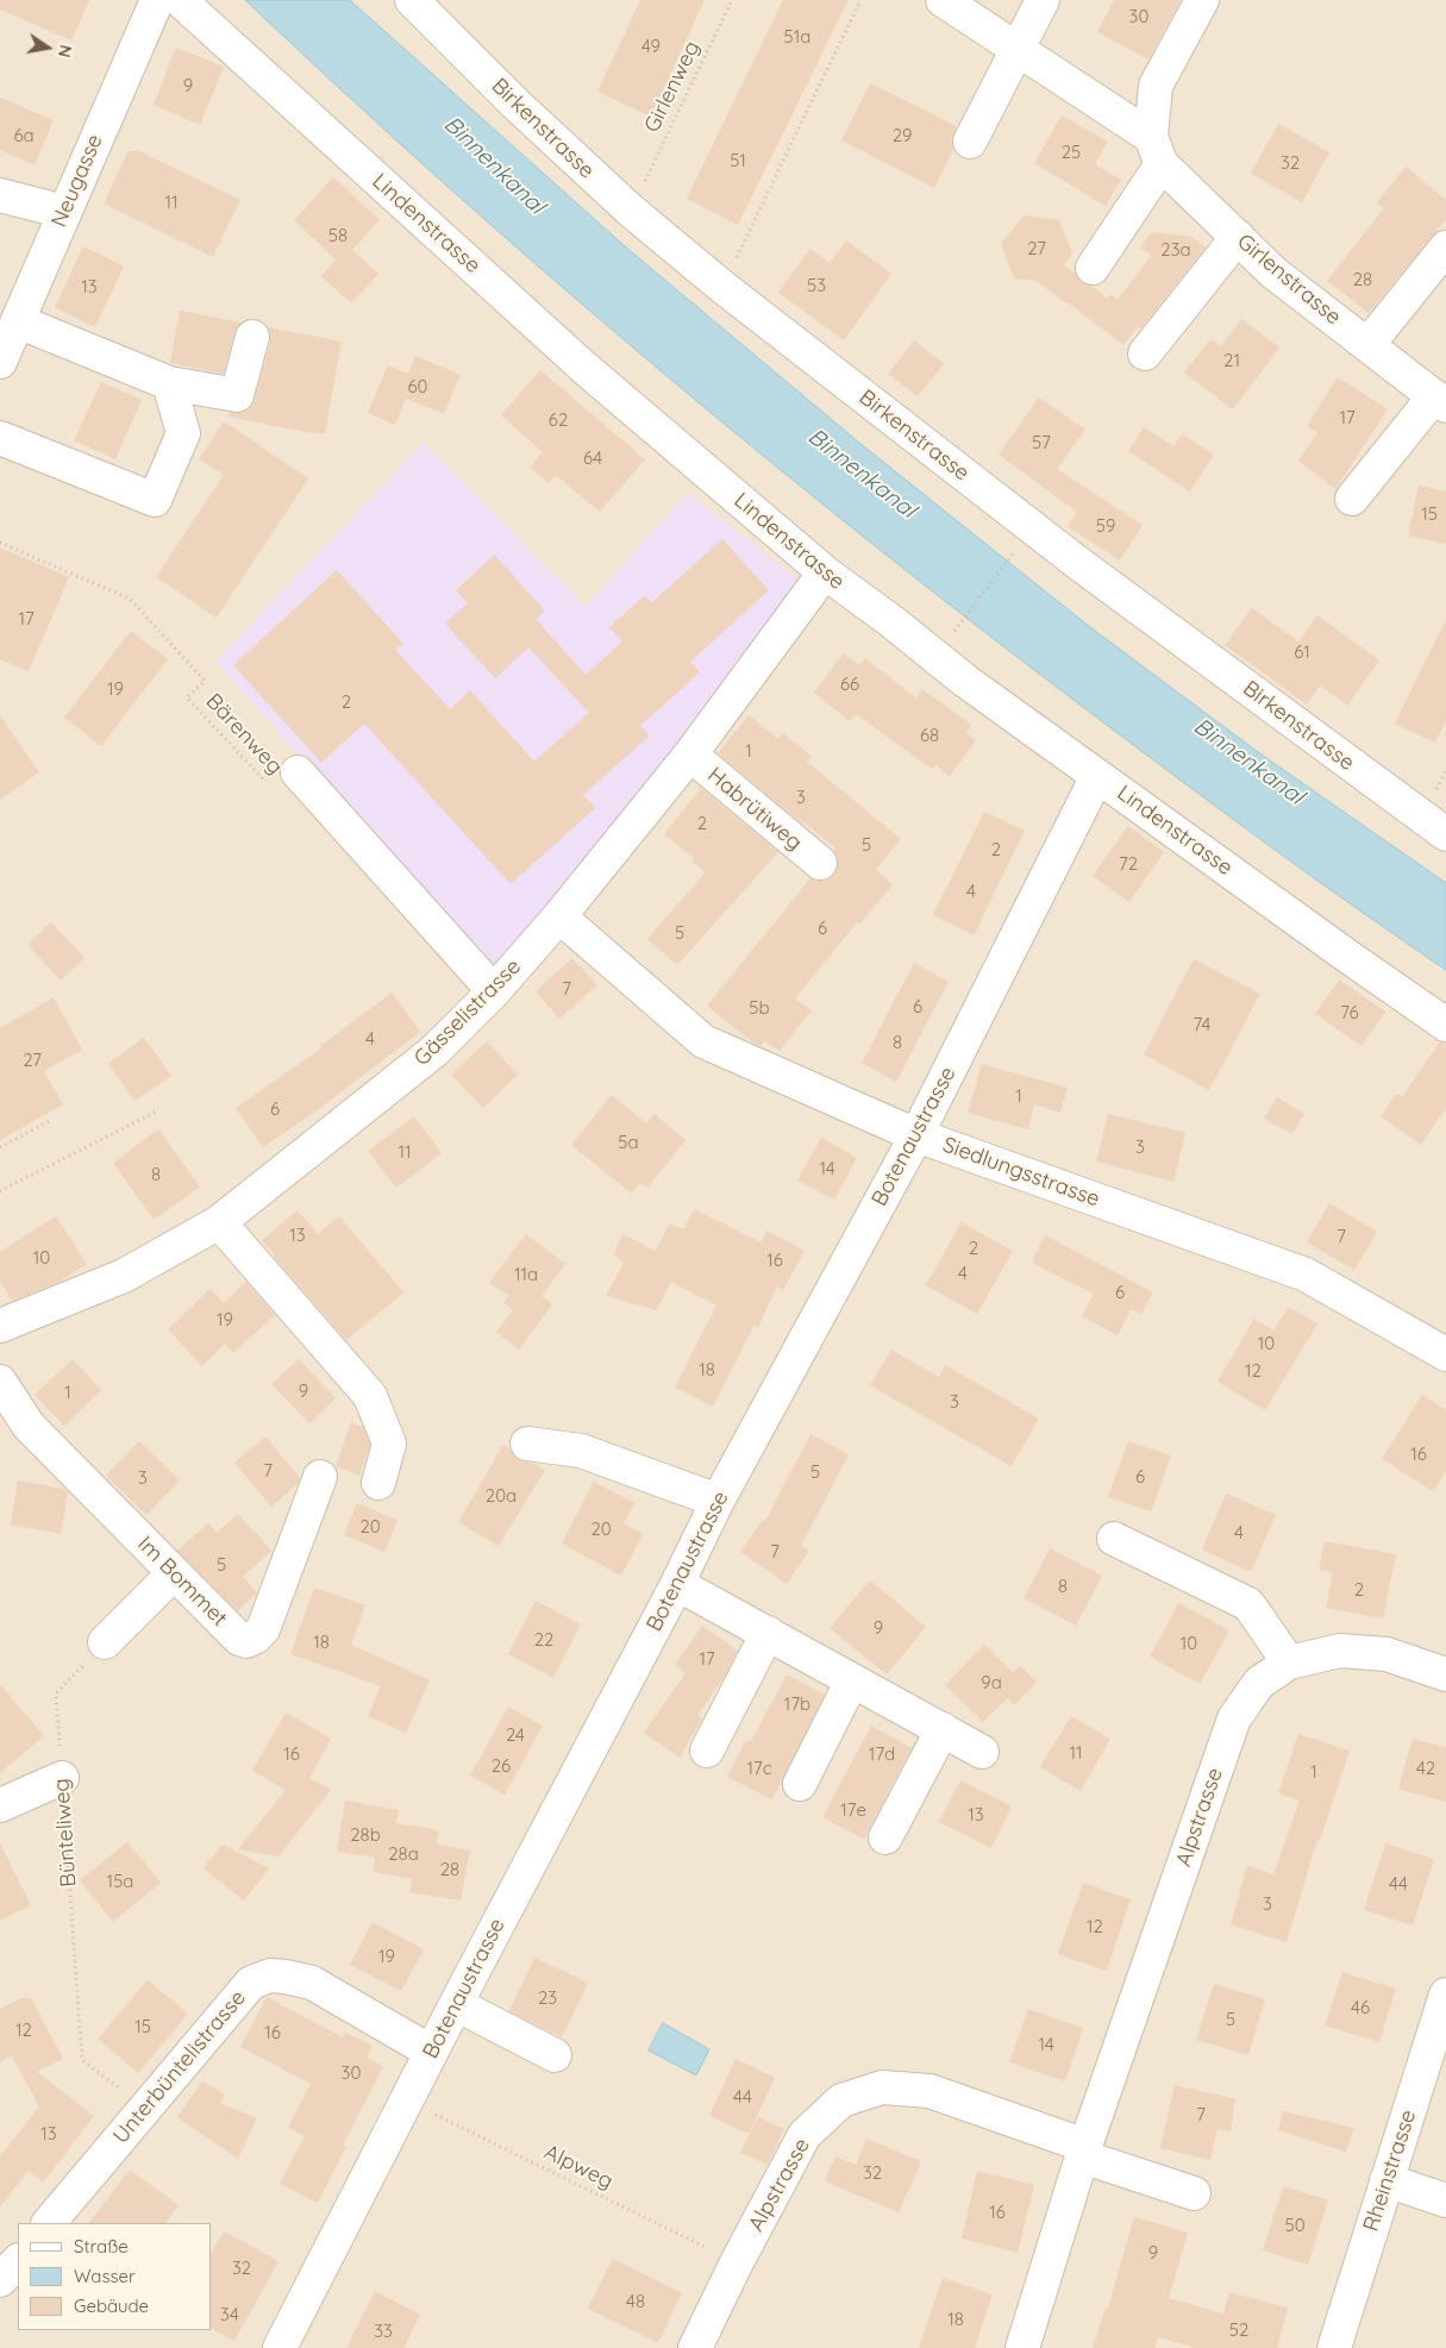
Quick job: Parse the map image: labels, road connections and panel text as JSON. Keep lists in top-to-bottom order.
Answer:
{
  "streets": {
    "street": [
      "Birkenstrasse",
      "Neugasse",
      "Lindenstrasse",
      "Girlenstrasse",
      "Habrütiweg",
      "Gässelistrasse",
      "Botenaustrasse",
      "Siedlungsstrasse",
      "Im Bommet",
      "Alpstrasse",
      "Unterbüntelistrasse",
      "Rheinstrasse"
    ],
    "path": [
      "Girlenweg",
      "Bärenweg",
      "Bünteliweg",
      "Alpweg"
    ]
  },
  "crossings": [
    ["Lindenstrasse", "Gässelistrasse"],
    ["Lindenstrasse", "Botenaustrasse"],
    ["Habrütiweg", "Gässelistrasse"],
    ["Gässelistrasse", "Siedlungsstrasse"],
    ["Botenaustrasse", "Siedlungsstrasse"],
    ["Botenaustrasse", "Unterbüntelistrasse"],
    ["Botenaustrasse", "Alpweg"],
    ["Alpstrasse", "Alpweg"],
    ["Bünteliweg", "Unterbüntelistrasse"]
  ],
  "water": ["Binnenkanal"],
  "house_numbers": [
    "30",
    "51a",
    "49",
    "9",
    "6a",
    "29",
    "25",
    "51",
    "32",
    "11",
    "58",
    "27",
    "23a",
    "28",
    "53",
    "13",
    "21",
    "60",
    "17",
    "62",
    "57",
    "64",
    "15",
    "59",
    "17",
    "61",
    "66",
    "19",
    "2",
    "68",
    "1",
    "3",
    "2",
    "5",
    "2",
    "72",
    "4",
    "6",
    "5",
    "7",
    "6",
    "5b",
    "76",
    "74",
    "4",
    "8",
    "27",
    "1",
    "6",
    "5a",
    "3",
    "11",
    "14",
    "8",
    "13",
    "7",
    "2",
    "10",
    "16",
    "4",
    "11a",
    "6",
    "19",
    "10",
    "18",
    "12",
    "9",
    "1",
    "3",
    "16",
    "7",
    "5",
    "6",
    "3",
    "20a",
    "20",
    "20",
    "4",
    "7",
    "5",
    "8",
    "2",
    "9",
    "22",
    "18",
    "10",
    "17",
    "9a",
    "17b",
    "24",
    "11",
    "16",
    "17d",
    "26",
    "17c",
    "42",
    "1",
    "17e",
    "13",
    "28b",
    "28a",
    "28",
    "15a",
    "44",
    "3",
    "12",
    "19",
    "23",
    "46",
    "5",
    "15",
    "12",
    "16",
    "14",
    "30",
    "44",
    "7",
    "13",
    "32",
    "16",
    "50",
    "9",
    "32",
    "48",
    "34",
    "18",
    "52",
    "33"
  ],
  "legend": ["Straße", "Wasser", "Gebäude"],
  "north": "right"
}
